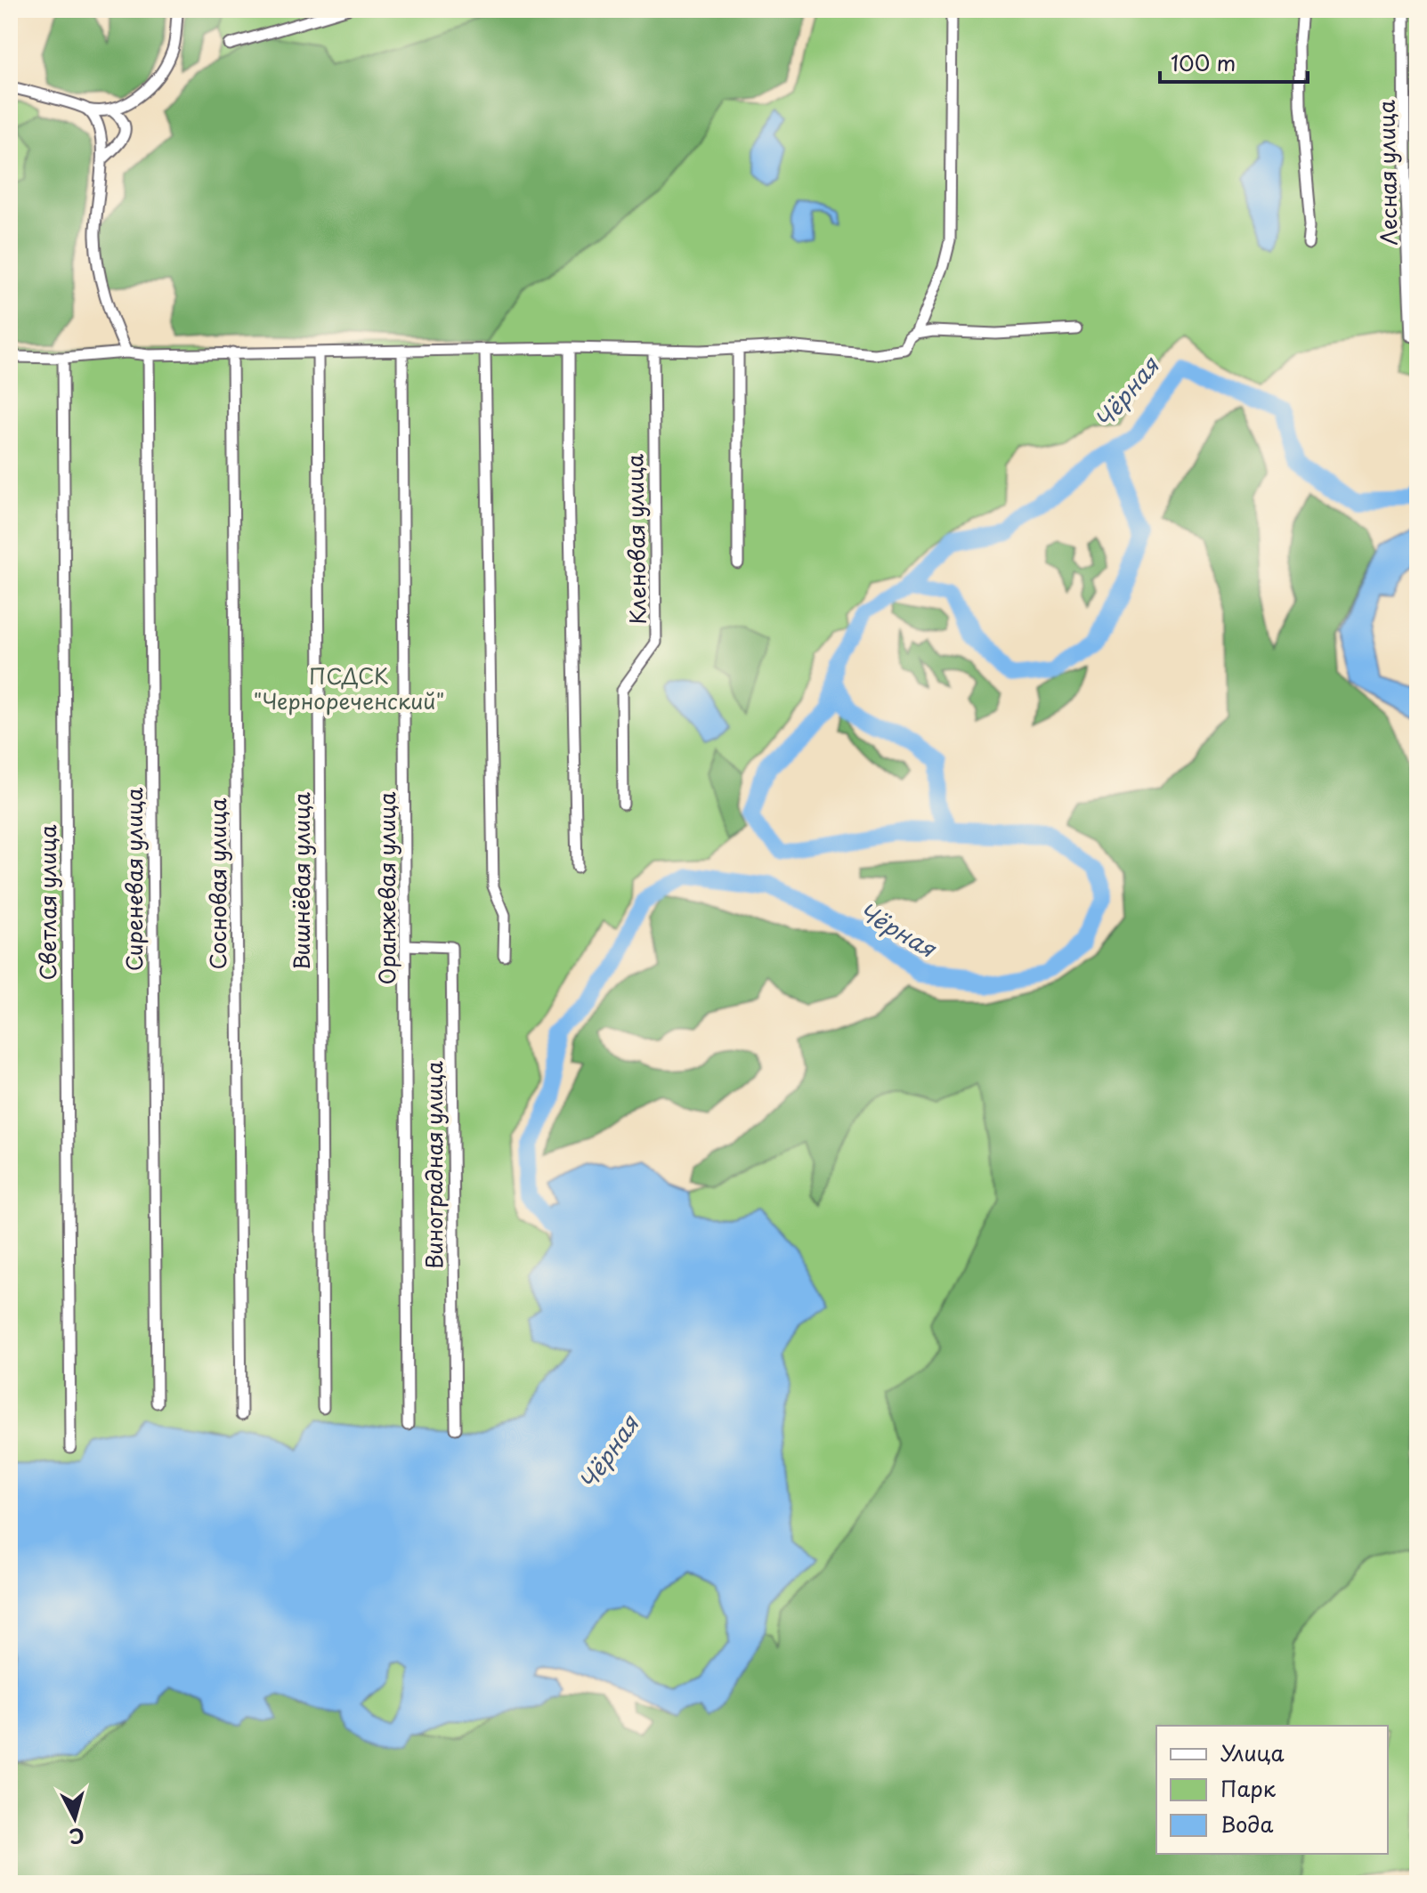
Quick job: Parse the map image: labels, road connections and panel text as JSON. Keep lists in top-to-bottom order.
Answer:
{
  "streets": {
    "street": [
      "Лесная улица",
      "Кленовая улица",
      "Сиреневая улица",
      "Вишнёвая улица",
      "Сосновая улица",
      "Оранжевая улица",
      "Светлая улица",
      "Виноградная улица"
    ]
  },
  "crossings": [
    ["Оранжевая улица", "Виноградная улица"]
  ],
  "water": ["Чёрная"],
  "parks": ["ПСДСК \"Чернореченский\""],
  "legend": ["Улица", "Парк", "Вода"],
  "scale_bar": "100 m",
  "north": "bottom"
}
